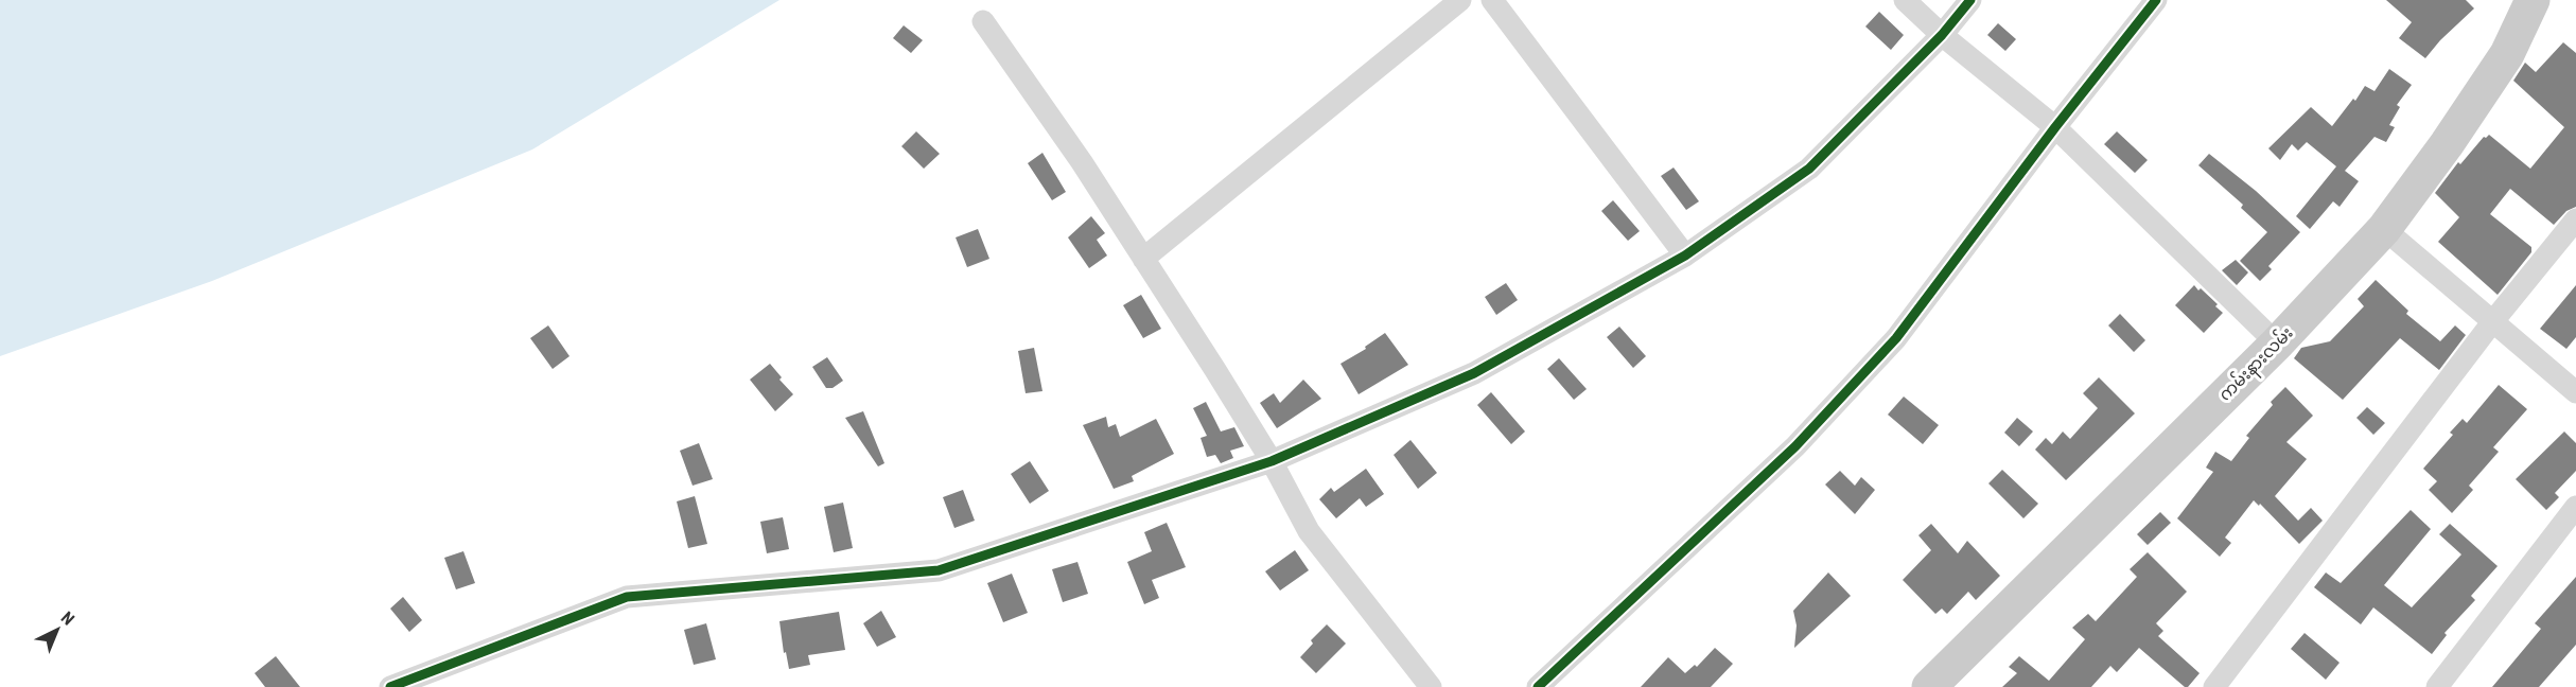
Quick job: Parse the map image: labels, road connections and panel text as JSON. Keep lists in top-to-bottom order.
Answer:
{
  "streets": {
    "main road": ["ကမ်းနားလမ်း"]
  },
  "north": "top right"
}
